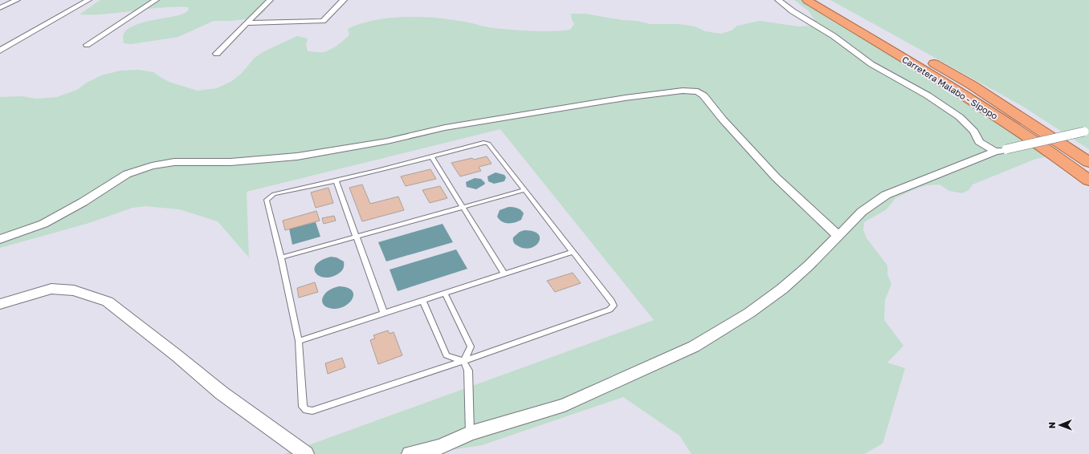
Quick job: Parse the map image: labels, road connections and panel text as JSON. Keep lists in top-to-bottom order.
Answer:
{
  "streets": {
    "highway": ["Carretera Malabo - Sipopo"]
  },
  "north": "left"
}
